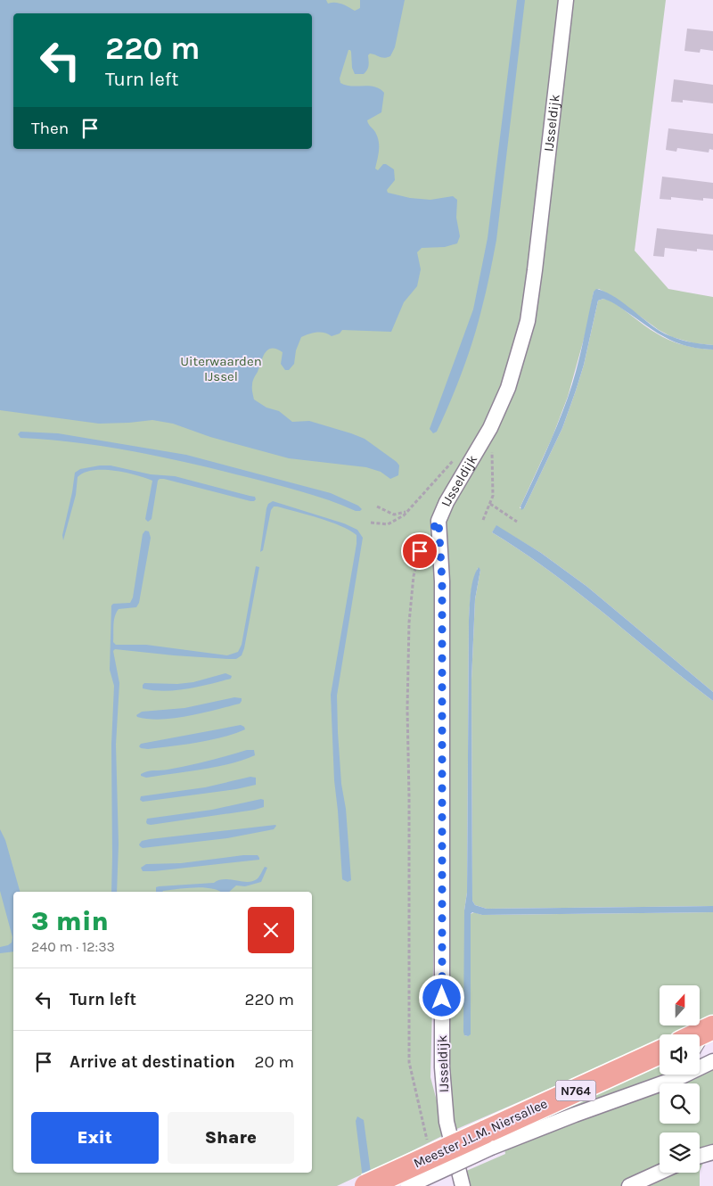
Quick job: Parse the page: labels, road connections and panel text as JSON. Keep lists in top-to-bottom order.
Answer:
{
  "streets": {
    "main road": ["N764", "Meester J.L.M. Niersallee"],
    "street": ["IJsseldijk"]
  },
  "parks": ["Uiterwaarden IJssel"],
  "north": "top",
  "page": {
    "turn": ["220 m", "Turn left"],
    "then": "Then",
    "heading": ["3 min", "240 m · 12:33"],
    "list": [
      {
        "name": "Turn left",
        "value": "220 m"
      },
      {
        "name": "Arrive at destination",
        "value": "20 m"
      }
    ],
    "buttons": ["Exit", "Share"]
  }
}
